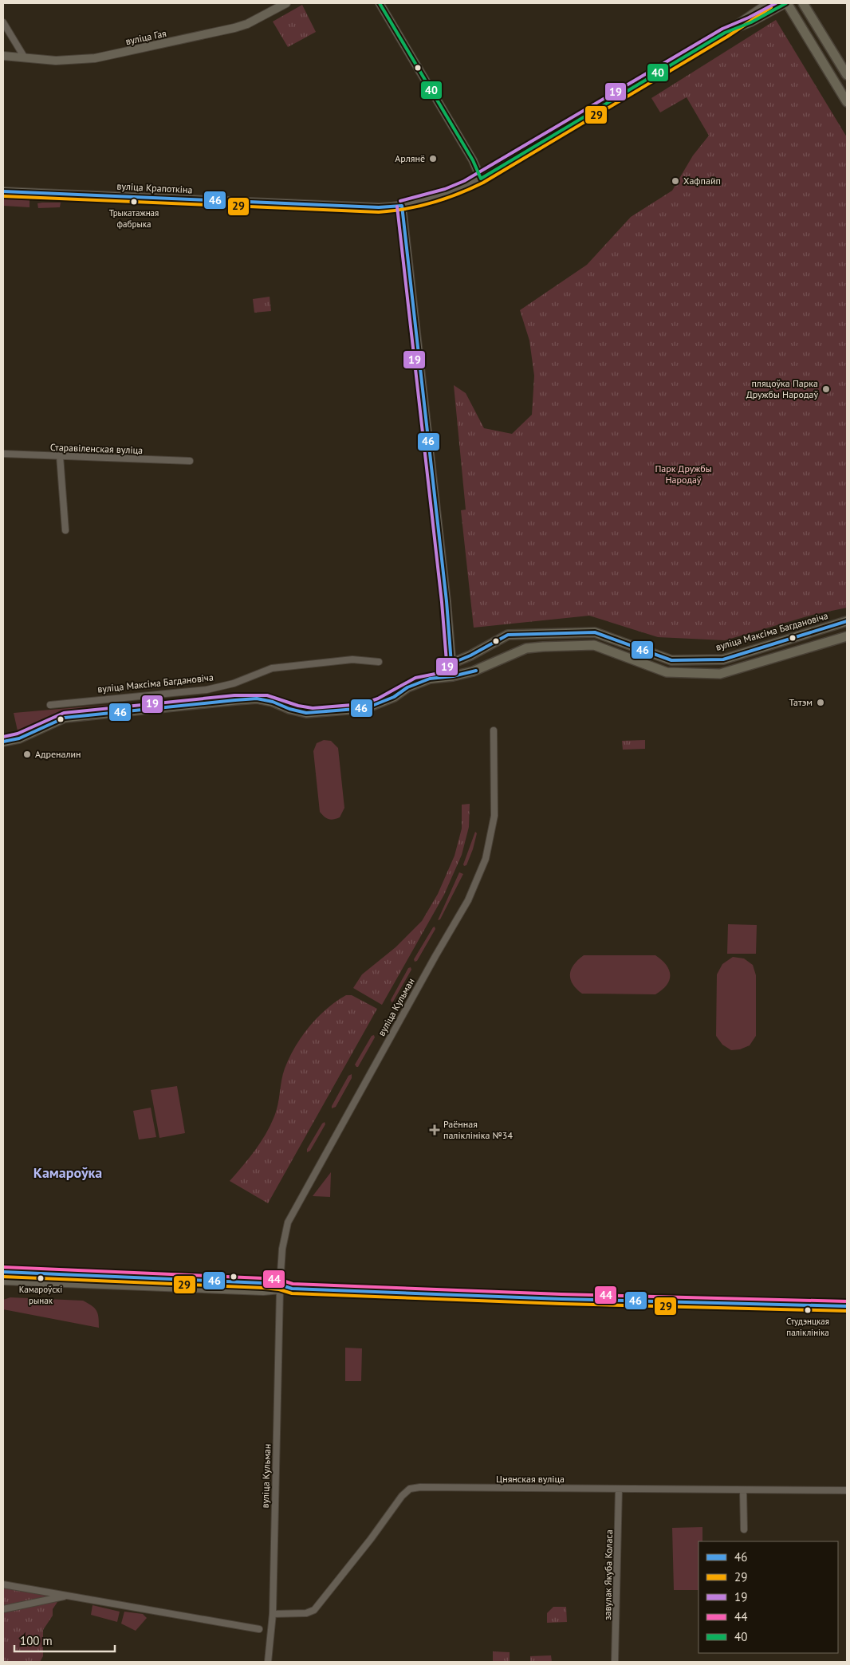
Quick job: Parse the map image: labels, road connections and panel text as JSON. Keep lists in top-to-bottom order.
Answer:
{
  "streets": {
    "main road": ["вуліца Гая", "вуліца Крапоткіна", "вуліца Максіма Багдановіча"],
    "street": [
      "Старавіленская вуліца",
      "вуліца Кульман",
      "Цнянская вуліца",
      "завулак Якуба Коласа"
    ]
  },
  "crossings": [
    ["вуліца Кульман", "Цнянская вуліца"],
    ["Цнянская вуліца", "завулак Якуба Коласа"]
  ],
  "districts": ["Камароўка"],
  "parks": ["Парк Дружбы Народаў"],
  "places": {
    "other": [
      "Арлянё",
      "Хафпайп",
      "Трыкатажная фабрыка",
      "пляцоўка Парка Дружбы Народаў",
      "Татэм",
      "Адреналин",
      "Камароўскі рынак",
      "Студэнцкая паліклініка"
    ],
    "health": ["Раённая паліклініка №34"]
  },
  "lines": [
    "transit line 19",
    "transit line 40",
    "transit line 29",
    "transit line 46",
    "transit line 44"
  ],
  "legend": [
    "46",
    "29",
    "19",
    "44",
    "40"
  ],
  "scale_bar": "100 m"
}
